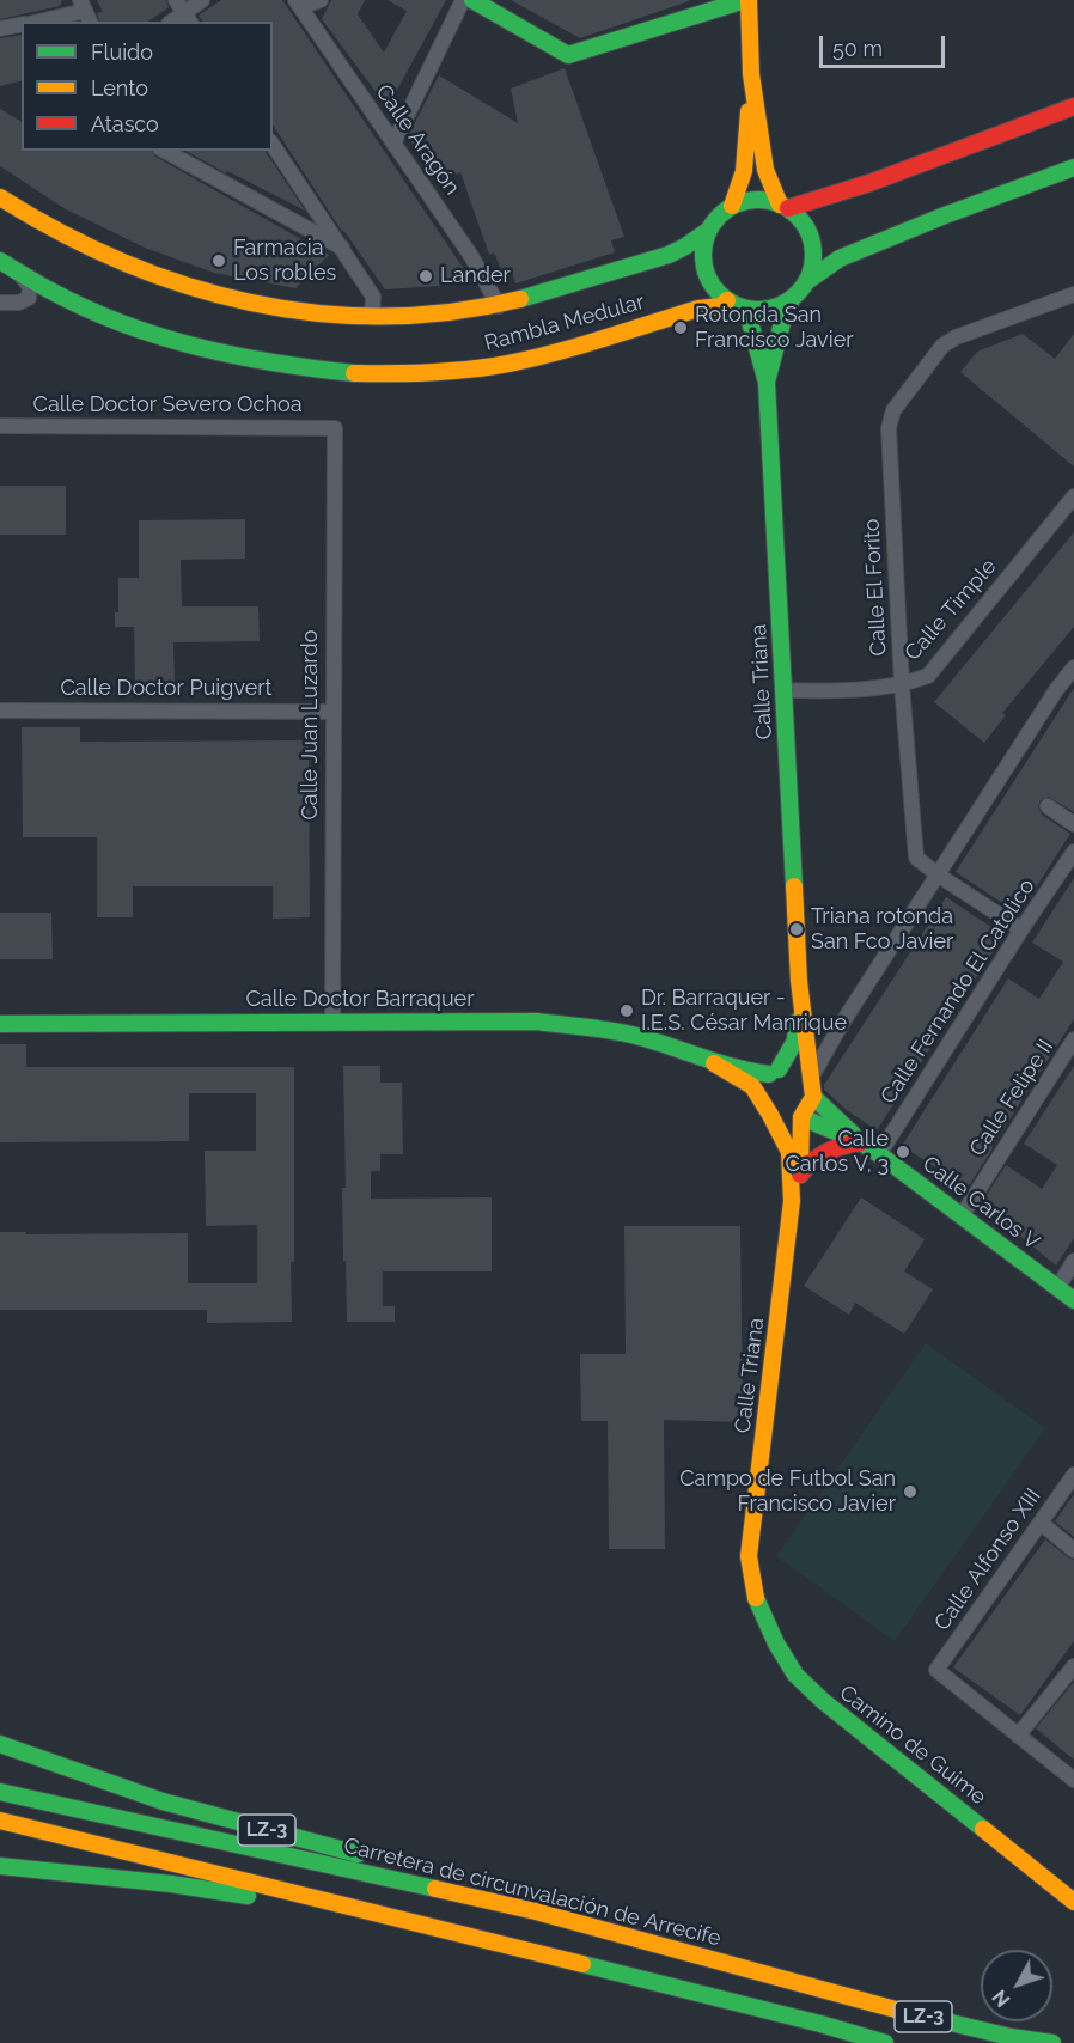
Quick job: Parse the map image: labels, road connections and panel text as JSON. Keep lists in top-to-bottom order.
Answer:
{
  "streets": {
    "main road": [
      "Rambla Medular",
      "Calle Triana",
      "Calle Doctor Barraquer",
      "Calle Carlos V",
      "Camino de Guime",
      "LZ-3",
      "Carretera de circunvalación de Arrecife"
    ],
    "street": [
      "Calle Aragón",
      "Calle Doctor Severo Ochoa",
      "Calle El Forito",
      "Calle Timple",
      "Calle Doctor Puigvert",
      "Calle Juan Luzardo",
      "Calle Fernando El Catolico",
      "Calle Felipe II",
      "Calle Alfonso XIII"
    ]
  },
  "crossings": [
    ["Calle Aragón", "Rambla Medular"],
    ["Rambla Medular", "Calle Triana"],
    ["Calle Doctor Severo Ochoa", "Calle Juan Luzardo"],
    ["Calle El Forito", "Calle Timple"],
    ["Calle El Forito", "Calle Fernando El Catolico"],
    ["Calle Timple", "Calle Triana"],
    ["Calle Triana", "Calle Doctor Barraquer"],
    ["Calle Triana", "Calle Carlos V"],
    ["Calle Triana", "Camino de Guime"],
    ["Calle Doctor Puigvert", "Calle Juan Luzardo"],
    ["Calle Juan Luzardo", "Calle Doctor Barraquer"],
    ["Calle Fernando El Catolico", "Calle Carlos V"],
    ["Calle Doctor Barraquer", "Calle Carlos V"],
    ["Calle Felipe II", "Calle Carlos V"],
    ["LZ-3", "Carretera de circunvalación de Arrecife"]
  ],
  "places": [
    "Farmacia Los robles",
    "Lander",
    "Rotonda San Francisco Javier",
    "Triana rotonda San Fco Javier",
    "Dr. Barraquer - I.E.S. César Manrique",
    "Calle Carlos V, 3",
    "Campo de Futbol San Francisco Javier"
  ],
  "legend": ["Fluido", "Lento", "Atasco"],
  "scale_bar": "50 m",
  "north": "bottom left"
}
